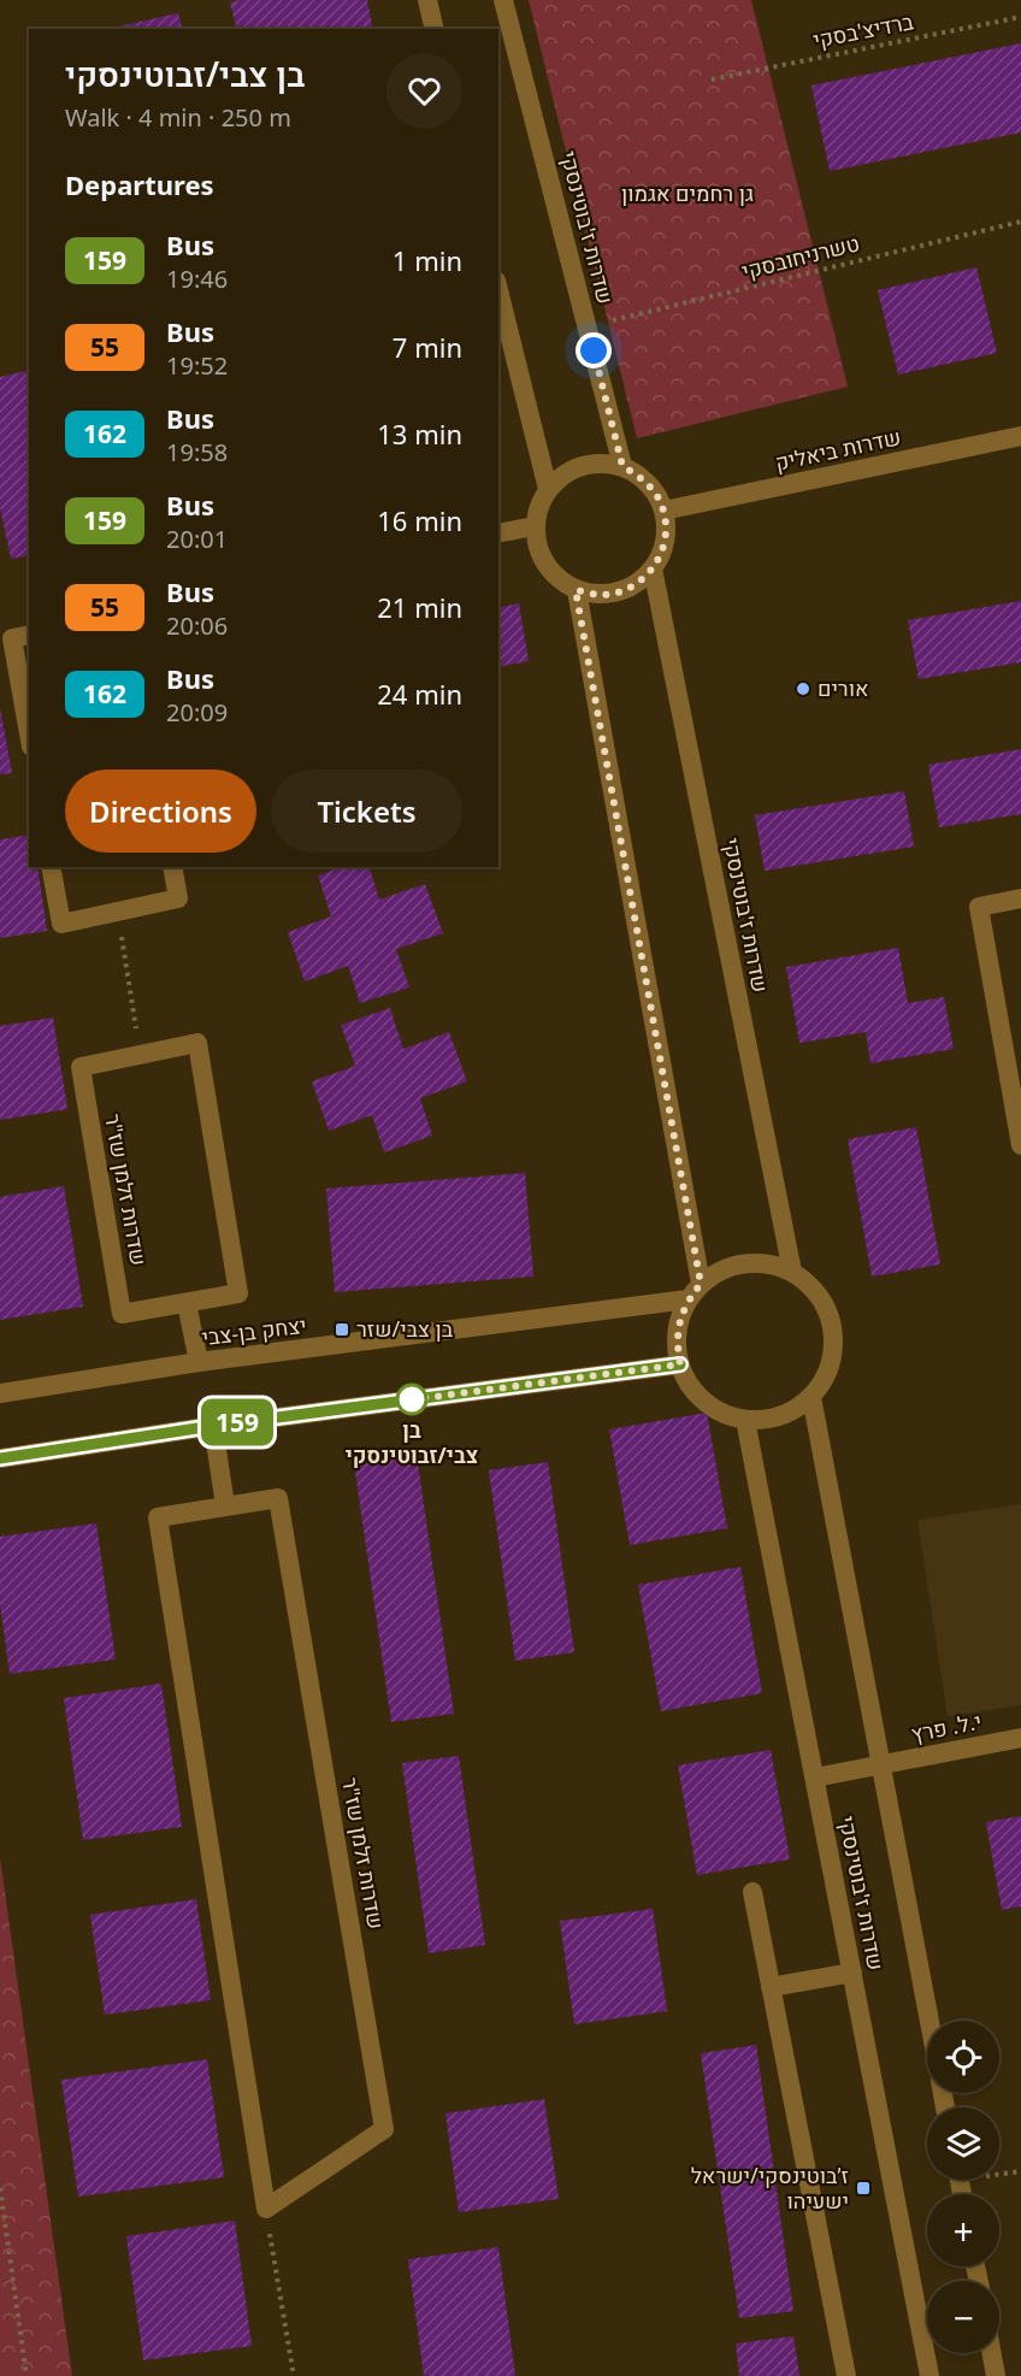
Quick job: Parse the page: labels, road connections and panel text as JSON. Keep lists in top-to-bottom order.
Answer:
{
  "streets": {
    "street": [
      "שדרות ז'בוטינסקי",
      "שדרות ביאליק",
      "שדרות זלמן שז\"ר",
      "יצחק בן-צבי",
      "י.ל. פרץ"
    ],
    "path": ["ברדיצ'בסקי", "טשרניחובסקי"]
  },
  "crossings": [
    ["שדרות ז'בוטינסקי", "טשרניחובסקי"],
    ["שדרות ז'בוטינסקי", "שדרות ביאליק"],
    ["שדרות ז'בוטינסקי", "יצחק בן-צבי"],
    ["שדרות ז'בוטינסקי", "י.ל. פרץ"]
  ],
  "parks": ["גן רחמים אגמון"],
  "places": {
    "other": ["אורים", "בן צבי/זבוטינסקי"],
    "transit": ["בן צבי/שזר", "ז׳בוטינסקי/ישראל ישעיהו"]
  },
  "lines": ["bus line 159"],
  "page": {
    "on_map": "159",
    "heading": [
      ["בן צבי/זבוטינסקי", "Walk · 4 min · 250 m"],
      "Departures"
    ],
    "list": [
      {
        "mark": "159",
        "name": "Bus",
        "note": "19:46",
        "value": "1 min"
      },
      {
        "mark": "55",
        "name": "Bus",
        "note": "19:52",
        "value": "7 min"
      },
      {
        "mark": "162",
        "name": "Bus",
        "note": "19:58",
        "value": "13 min"
      },
      {
        "mark": "159",
        "name": "Bus",
        "note": "20:01",
        "value": "16 min"
      },
      {
        "mark": "55",
        "name": "Bus",
        "note": "20:06",
        "value": "21 min"
      },
      {
        "mark": "162",
        "name": "Bus",
        "note": "20:09",
        "value": "24 min"
      }
    ],
    "buttons": ["Directions", "Tickets"],
    "map_buttons": ["+", "−"]
  }
}
